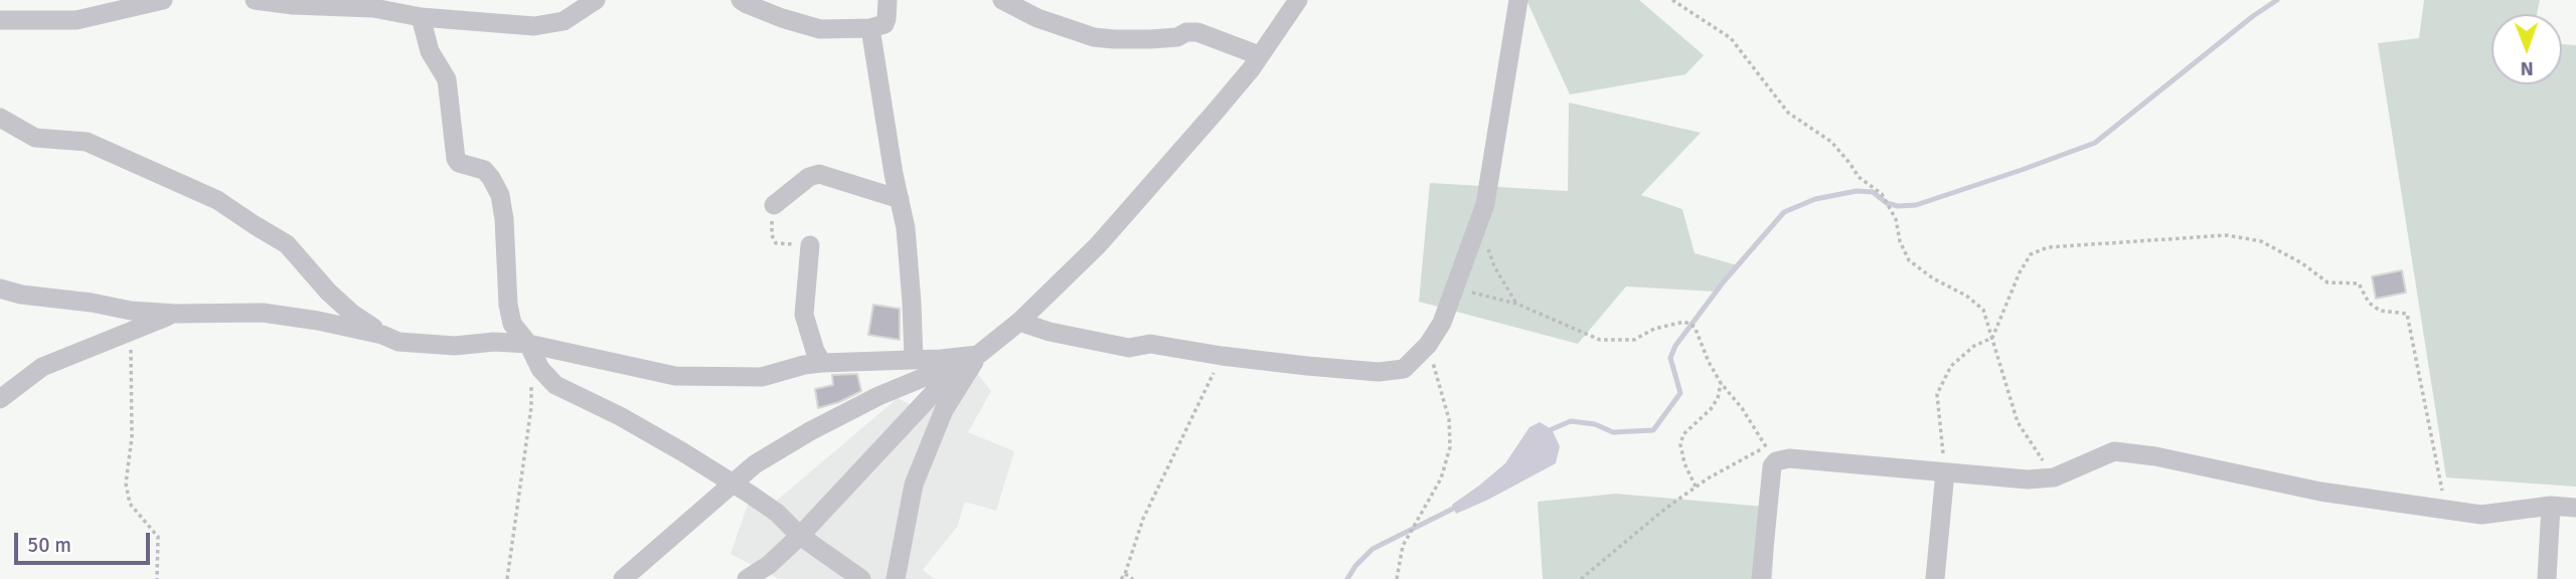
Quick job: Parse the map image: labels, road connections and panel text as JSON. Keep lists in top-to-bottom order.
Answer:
{
  "scale_bar": "50 m",
  "north": "bottom"
}
